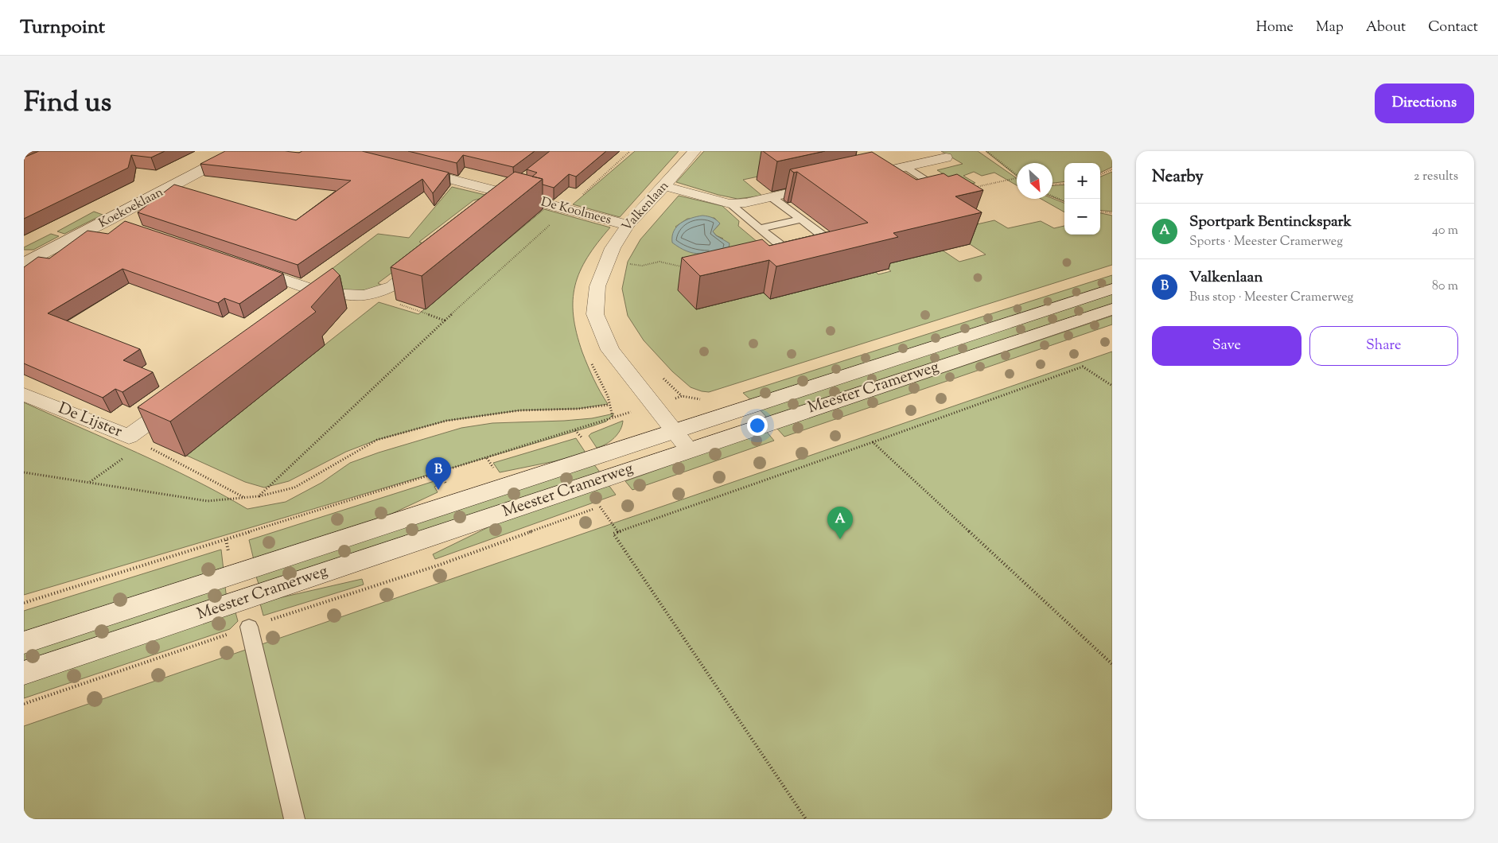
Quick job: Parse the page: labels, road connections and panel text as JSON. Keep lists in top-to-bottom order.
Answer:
{
  "streets": {
    "street": [
      "Valkenlaan",
      "Koekoeklaan",
      "De Koolmees",
      "Meester Cramerweg",
      "De Lijster"
    ]
  },
  "crossings": [
    ["Valkenlaan", "De Koolmees"],
    ["Valkenlaan", "Meester Cramerweg"]
  ],
  "north": "bottom right",
  "page": {
    "header": "Turnpoint",
    "nav": [
      "Home",
      "Map",
      "About",
      "Contact"
    ],
    "title": "Find us",
    "buttons": [
      "Directions",
      ["Save", "Share"]
    ],
    "heading": ["Nearby", "2 results"],
    "map_buttons": ["+", "−"],
    "list": [
      {
        "mark": "A",
        "name": "Sportpark Bentinckspark",
        "note": "Sports · Meester Cramerweg",
        "value": "40 m"
      },
      {
        "mark": "B",
        "name": "Valkenlaan",
        "note": "Bus stop · Meester Cramerweg",
        "value": "80 m"
      }
    ],
    "pins": ["B", "A"]
  }
}
